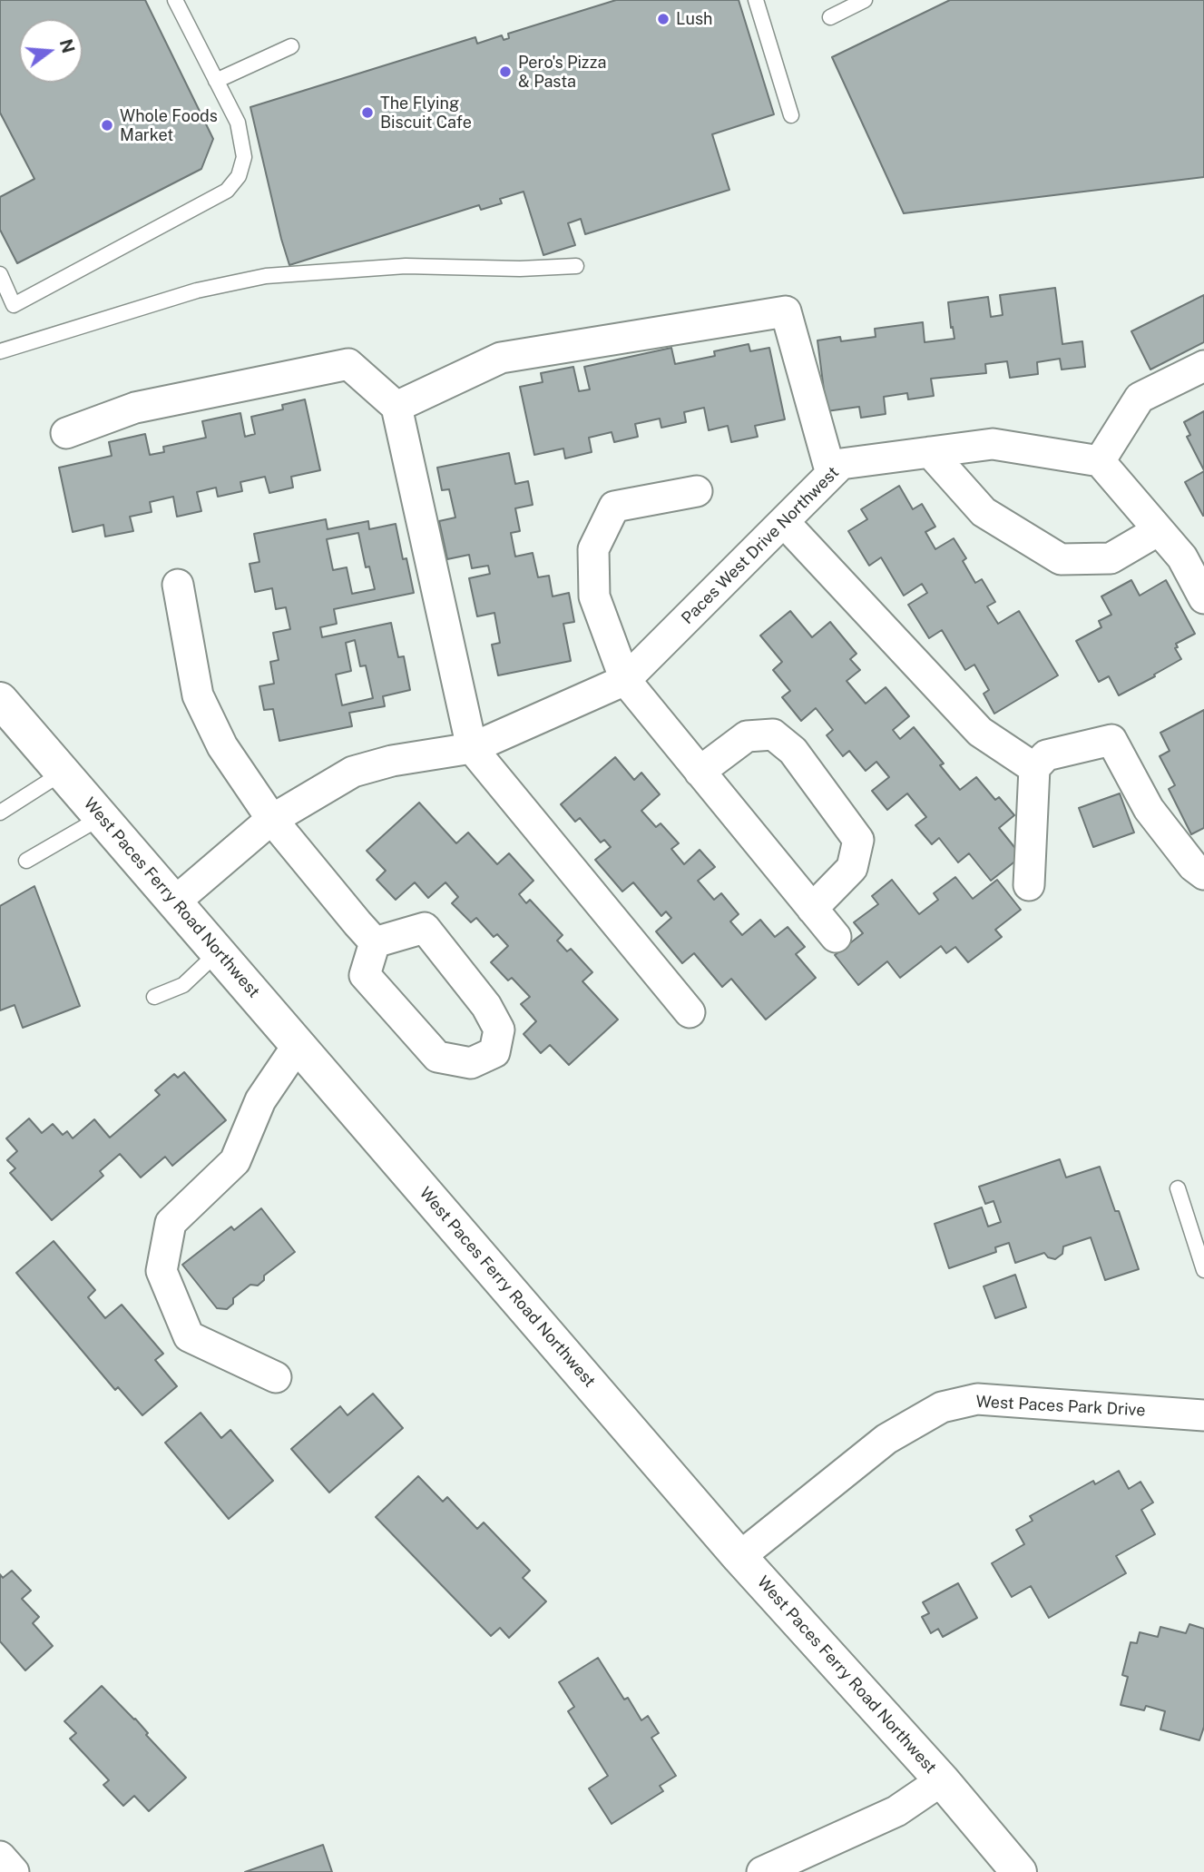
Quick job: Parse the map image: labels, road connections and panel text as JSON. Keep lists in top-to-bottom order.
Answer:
{
  "streets": {
    "main road": ["West Paces Ferry Road Northwest"],
    "street": ["Paces West Drive Northwest", "West Paces Park Drive"]
  },
  "crossings": [
    ["Paces West Drive Northwest", "West Paces Ferry Road Northwest"],
    ["West Paces Ferry Road Northwest", "West Paces Park Drive"]
  ],
  "places": [
    "Lush",
    "Pero's Pizza & Pasta",
    "The Flying Biscuit Cafe",
    "Whole Foods Market"
  ],
  "north": "right"
}
